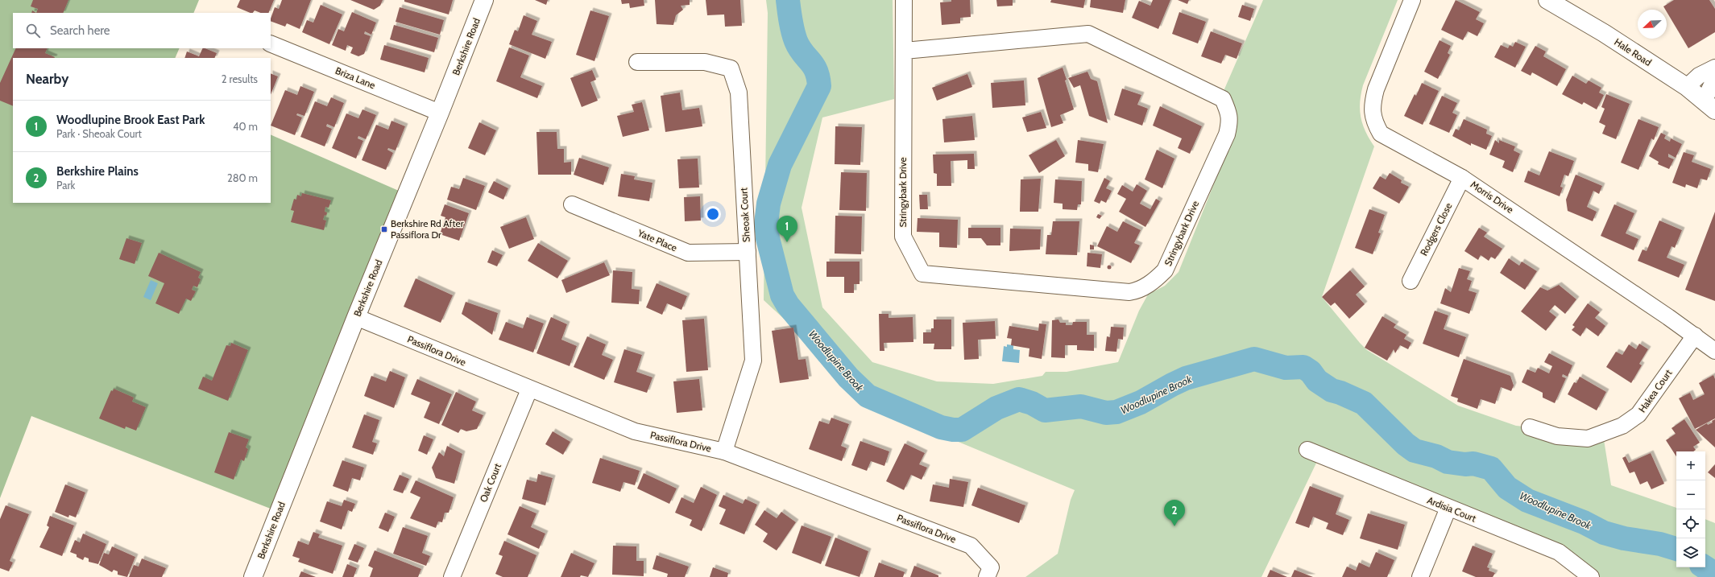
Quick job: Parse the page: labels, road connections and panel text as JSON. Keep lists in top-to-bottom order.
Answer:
{
  "streets": {
    "main road": ["Berkshire Road", "Hale Road"],
    "street": [
      "Briza Lane",
      "Stringybark Drive",
      "Morris Drive",
      "Sheoak Court",
      "Rodgers Close",
      "Yate Place",
      "Passiflora Drive",
      "Hakea Court",
      "Oak Court",
      "Ardisia Court"
    ]
  },
  "crossings": [
    ["Berkshire Road", "Briza Lane"],
    ["Berkshire Road", "Passiflora Drive"],
    ["Morris Drive", "Rodgers Close"],
    ["Morris Drive", "Hakea Court"],
    ["Sheoak Court", "Yate Place"],
    ["Sheoak Court", "Passiflora Drive"],
    ["Passiflora Drive", "Oak Court"]
  ],
  "water": ["Woodlupine Brook"],
  "places": {
    "transit": ["Berkshire Rd After Passiflora Dr"]
  },
  "north": "bottom left",
  "page": {
    "search": "Search here",
    "heading": ["Nearby", "2 results"],
    "list": [
      {
        "mark": "1",
        "name": "Woodlupine Brook East Park",
        "note": "Park · Sheoak Court",
        "value": "40 m"
      },
      {
        "mark": "2",
        "name": "Berkshire Plains",
        "note": "Park",
        "value": "280 m"
      }
    ],
    "pins": ["1", "2"],
    "map_buttons": ["+", "−"]
  }
}
